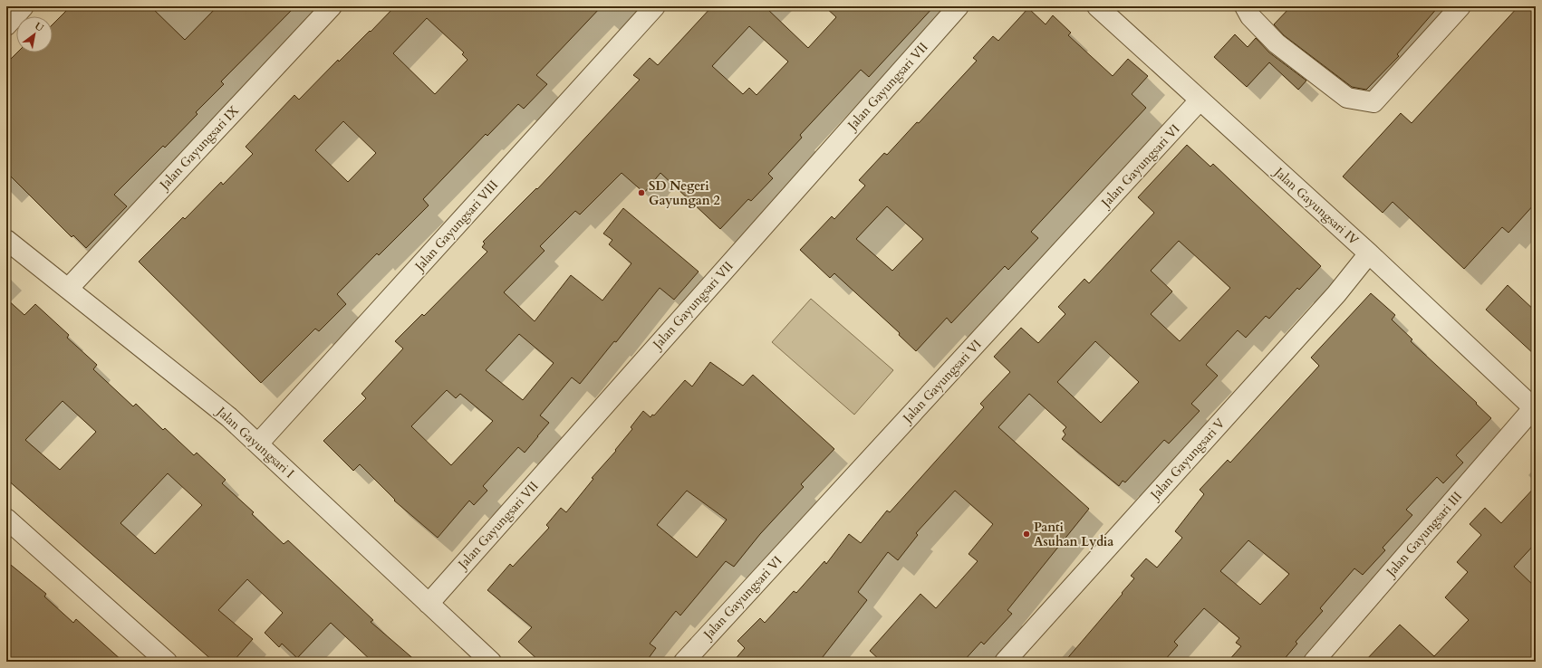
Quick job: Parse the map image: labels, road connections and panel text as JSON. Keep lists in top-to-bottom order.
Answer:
{
  "streets": {
    "street": [
      "Jalan Gayungsari VII",
      "Jalan Gayungsari IX",
      "Jalan Gayungsari VI",
      "Jalan Gayungsari IV",
      "Jalan Gayungsari VIII",
      "Jalan Gayungsari I",
      "Jalan Gayungsari V",
      "Jalan Gayungsari III"
    ]
  },
  "crossings": [
    ["Jalan Gayungsari VII", "Jalan Gayungsari I"],
    ["Jalan Gayungsari IX", "Jalan Gayungsari I"],
    ["Jalan Gayungsari VI", "Jalan Gayungsari IV"],
    ["Jalan Gayungsari IV", "Jalan Gayungsari V"],
    ["Jalan Gayungsari IV", "Jalan Gayungsari III"],
    ["Jalan Gayungsari VIII", "Jalan Gayungsari I"]
  ],
  "places": ["SD Negeri Gayungan 2", "Panti Asuhan Lydia"],
  "north": "top right"
}
